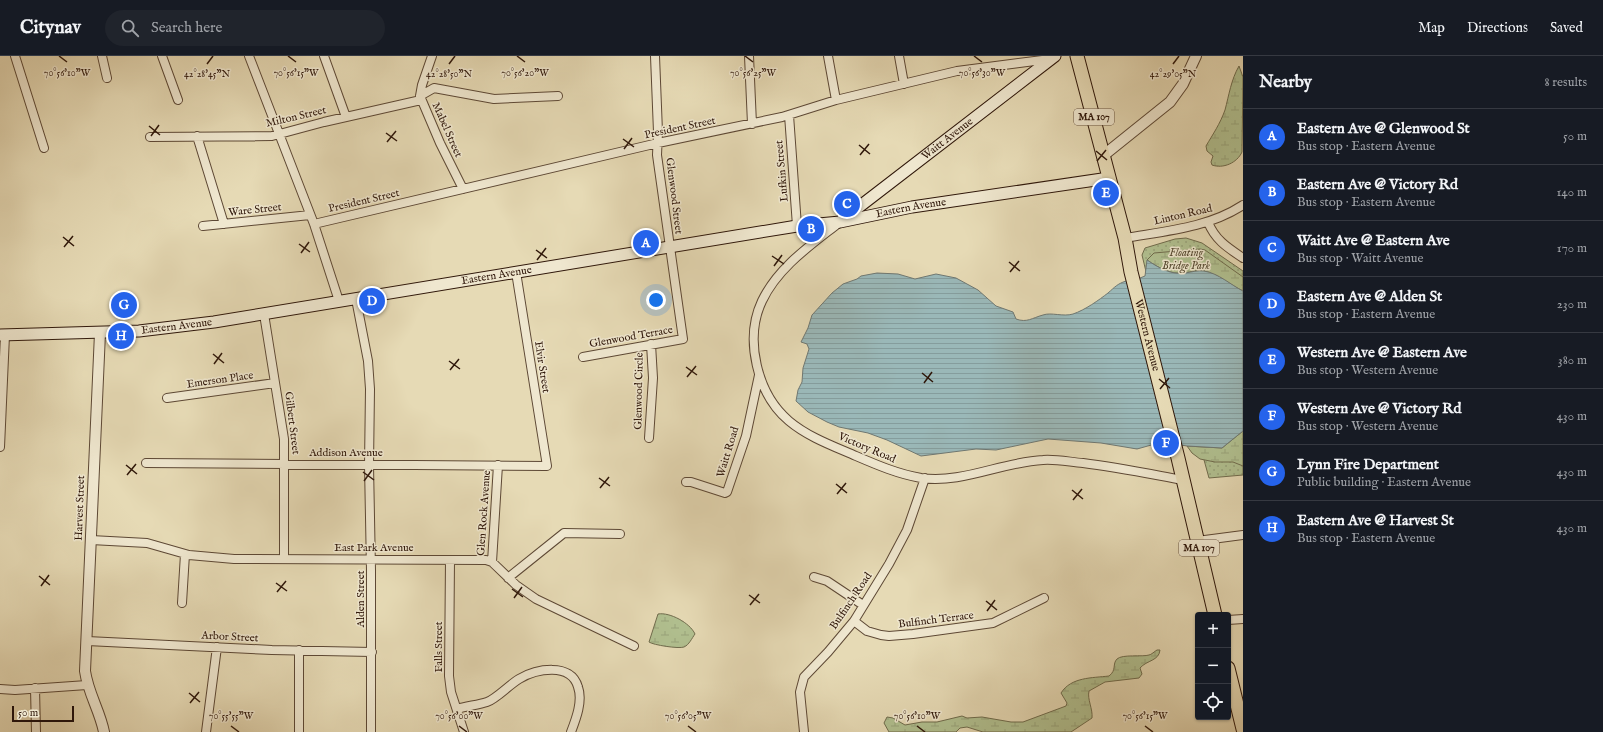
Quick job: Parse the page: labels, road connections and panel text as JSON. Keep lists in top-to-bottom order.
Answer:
{
  "streets": {
    "main road": [
      "MA 107",
      "Waitt Avenue",
      "Eastern Avenue",
      "Western Avenue"
    ],
    "street": [
      "Milton Street",
      "President Street",
      "Mabel Street",
      "Lufkin Street",
      "Glenwood Street",
      "Ware Street",
      "Linton Road",
      "Glenwood Terrace",
      "Elvir Street",
      "Emerson Place",
      "Glenwood Circle",
      "Gilbert Street",
      "Victory Road",
      "Waitt Road",
      "Addison Avenue",
      "Harvest Street",
      "Glen Rock Avenue",
      "East Park Avenue",
      "Alden Street",
      "Bulfinch Road",
      "Bulfinch Terrace",
      "Arbor Street",
      "Falls Street"
    ]
  },
  "crossings": [
    ["Milton Street", "Mabel Street"],
    ["President Street", "Mabel Street"],
    ["President Street", "Waitt Avenue"],
    ["President Street", "Lufkin Street"],
    ["President Street", "Glenwood Street"],
    ["Waitt Avenue", "Eastern Avenue"],
    ["Waitt Avenue", "Victory Road"],
    ["Lufkin Street", "Eastern Avenue"],
    ["Glenwood Street", "Eastern Avenue"],
    ["Glenwood Street", "Glenwood Terrace"],
    ["Eastern Avenue", "Western Avenue"],
    ["Eastern Avenue", "Elvir Street"],
    ["Eastern Avenue", "Gilbert Street"],
    ["Eastern Avenue", "Victory Road"],
    ["Eastern Avenue", "Harvest Street"],
    ["Eastern Avenue", "Alden Street"],
    ["Linton Road", "Western Avenue"],
    ["Western Avenue", "Victory Road"],
    ["Glenwood Terrace", "Glenwood Circle"],
    ["Elvir Street", "Addison Avenue"],
    ["Emerson Place", "Gilbert Street"],
    ["Gilbert Street", "Addison Avenue"],
    ["Gilbert Street", "East Park Avenue"],
    ["Victory Road", "Waitt Road"],
    ["Victory Road", "Bulfinch Road"],
    ["Addison Avenue", "Glen Rock Avenue"],
    ["Addison Avenue", "Alden Street"],
    ["Harvest Street", "East Park Avenue"],
    ["Harvest Street", "Arbor Street"],
    ["Glen Rock Avenue", "East Park Avenue"],
    ["East Park Avenue", "Alden Street"],
    ["East Park Avenue", "Falls Street"],
    ["Alden Street", "Arbor Street"],
    ["Bulfinch Road", "Bulfinch Terrace"]
  ],
  "parks": ["Floating Bridge Park"],
  "scale_bar": "50 m",
  "page": {
    "header": "Citynav",
    "search": "Search here",
    "nav": ["Map", "Directions", "Saved"],
    "heading": ["Nearby", "8 results"],
    "list": [
      {
        "mark": "A",
        "name": "Eastern Ave @ Glenwood St",
        "note": "Bus stop · Eastern Avenue",
        "value": "50 m"
      },
      {
        "mark": "B",
        "name": "Eastern Ave @ Victory Rd",
        "note": "Bus stop · Eastern Avenue",
        "value": "140 m"
      },
      {
        "mark": "C",
        "name": "Waitt Ave @ Eastern Ave",
        "note": "Bus stop · Waitt Avenue",
        "value": "170 m"
      },
      {
        "mark": "D",
        "name": "Eastern Ave @ Alden St",
        "note": "Bus stop · Eastern Avenue",
        "value": "230 m"
      },
      {
        "mark": "E",
        "name": "Western Ave @ Eastern Ave",
        "note": "Bus stop · Western Avenue",
        "value": "380 m"
      },
      {
        "mark": "F",
        "name": "Western Ave @ Victory Rd",
        "note": "Bus stop · Western Avenue",
        "value": "430 m"
      },
      {
        "mark": "G",
        "name": "Lynn Fire Department",
        "note": "Public building · Eastern Avenue",
        "value": "430 m"
      },
      {
        "mark": "H",
        "name": "Eastern Ave @ Harvest St",
        "note": "Bus stop · Eastern Avenue",
        "value": "430 m"
      }
    ],
    "pins": [
      "E",
      "C",
      "B",
      "A",
      "D",
      "G",
      "H",
      "F"
    ],
    "map_buttons": ["+", "−"],
    "scale": "50 m"
  },
  "coordinates": [
    "70°56'10\"W",
    "70°56'15\"W",
    "70°56'20\"W",
    "70°56'25\"W",
    "70°56'30\"W",
    "42°28'45\"N",
    "42°29'05\"N",
    "42°28'50\"N",
    "70°55'55\"W",
    "70°56'00\"W",
    "70°56'05\"W"
  ]
}
